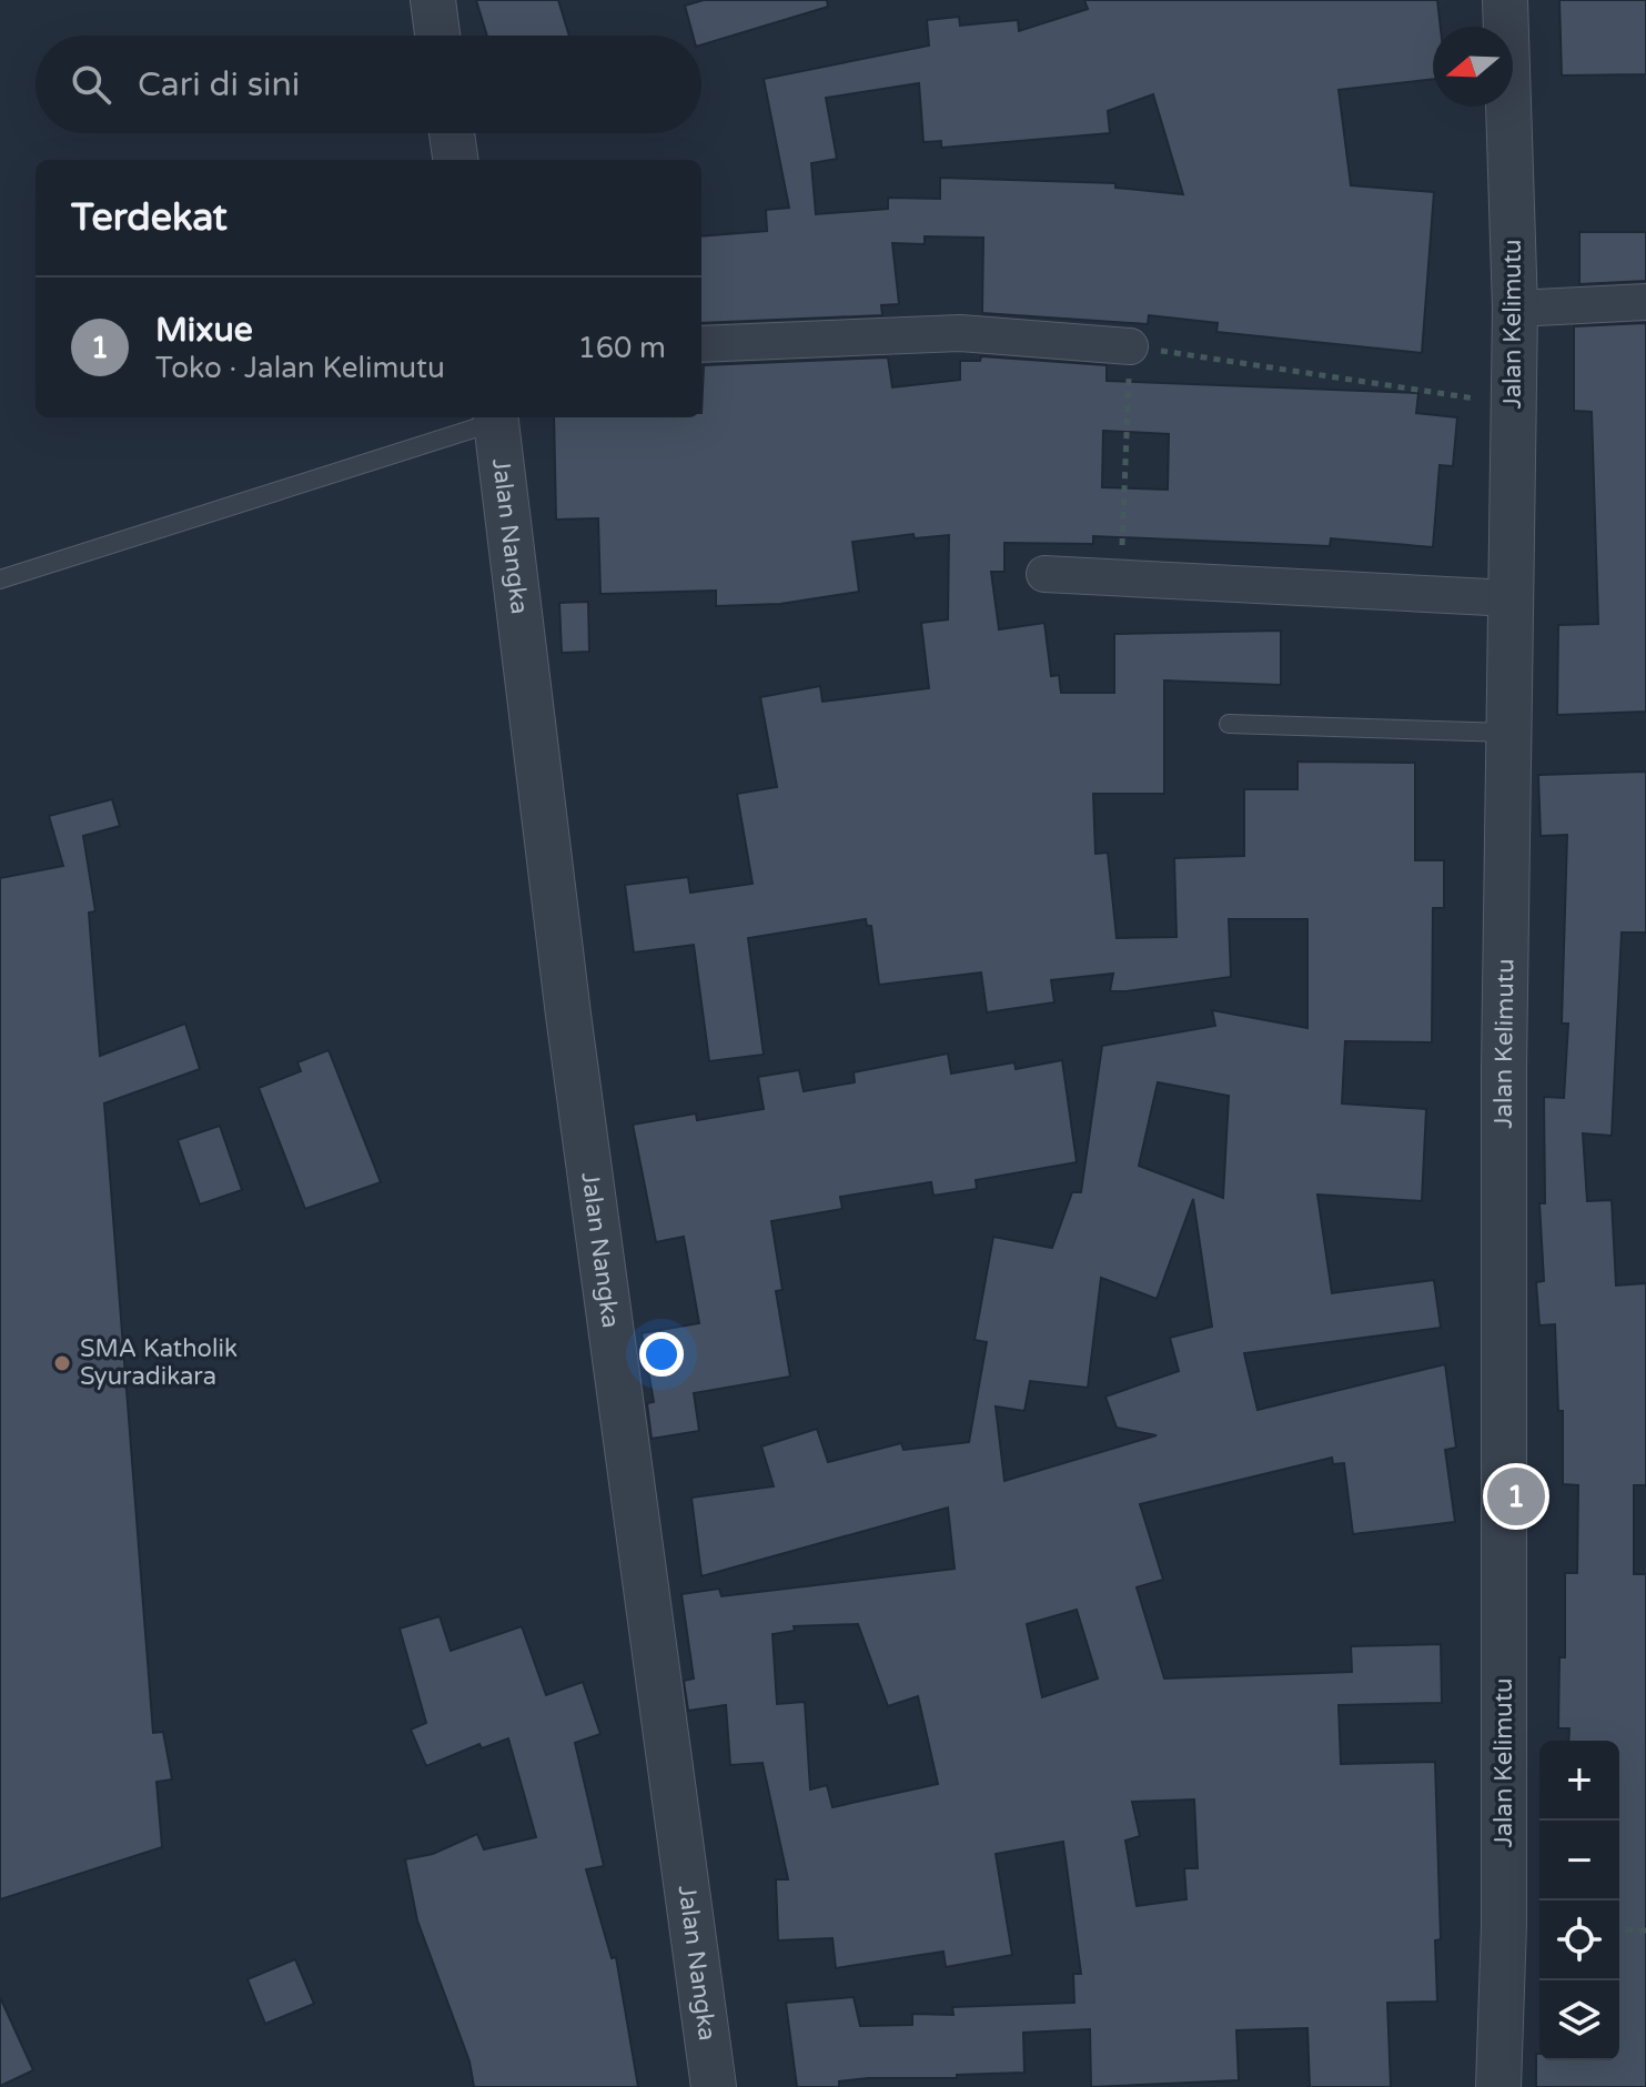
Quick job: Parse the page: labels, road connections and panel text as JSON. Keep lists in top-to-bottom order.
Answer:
{
  "streets": {
    "street": ["Jalan Kelimutu", "Jalan Nangka"]
  },
  "places": ["SMA Katholik Syuradikara"],
  "north": "left",
  "page": {
    "search": "Cari di sini",
    "heading": "Terdekat",
    "list": [
      {
        "mark": "1",
        "name": "Mixue",
        "note": "Toko · Jalan Kelimutu",
        "value": "160 m"
      }
    ],
    "pins": "1",
    "map_buttons": ["+", "−"]
  }
}
